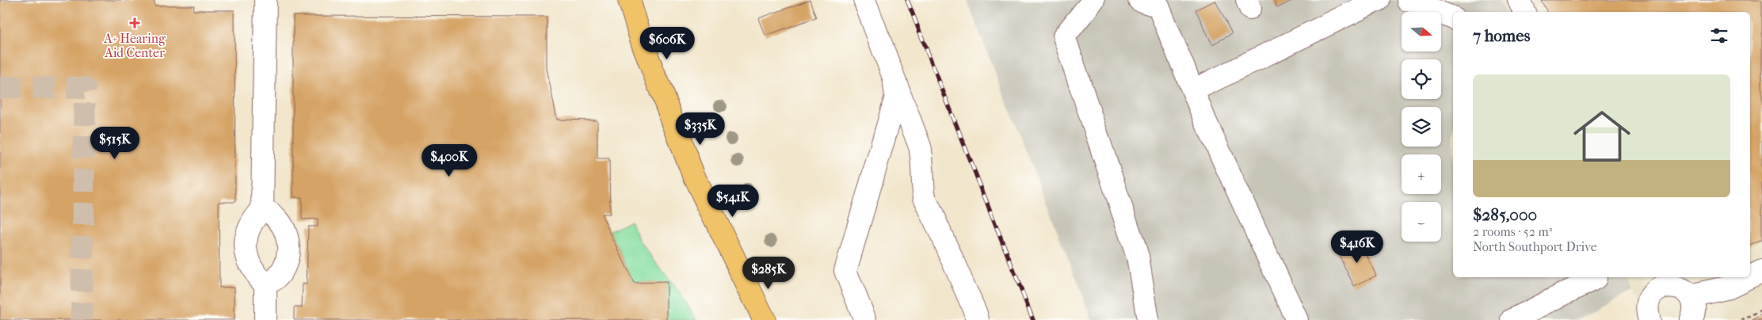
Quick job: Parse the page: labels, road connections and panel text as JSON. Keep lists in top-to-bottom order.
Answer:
{
  "places": {
    "health": ["A+ Hearing Aid Center"]
  },
  "north": "right",
  "page": {
    "map_buttons": ["+", "−"],
    "heading": "7 homes",
    "price": [
      "$606K",
      "$335K",
      "$515K",
      "$400K",
      "$541K",
      "$416K",
      "$285K"
    ],
    "list": [
      {
        "name": "$285,000",
        "note": "2 rooms · 52 m² · North Southport Drive"
      }
    ]
  }
}
